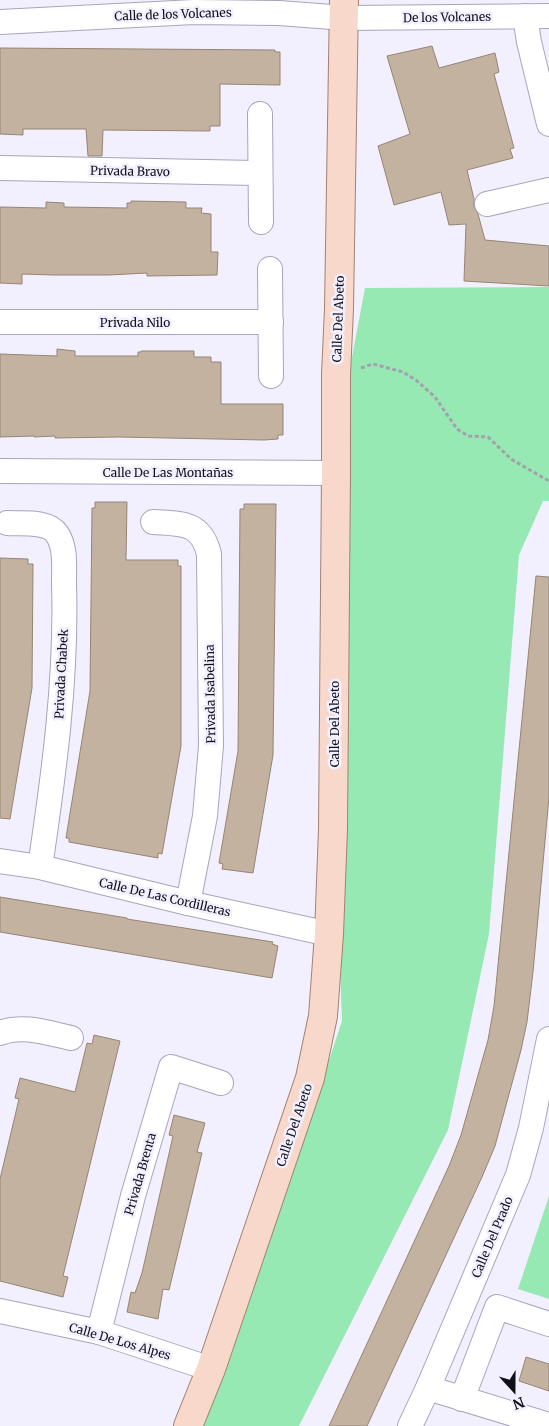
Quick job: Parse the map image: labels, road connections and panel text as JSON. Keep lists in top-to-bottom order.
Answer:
{
  "streets": {
    "main road": ["Calle Del Abeto"],
    "street": [
      "Calle de los Volcanes",
      "De los Volcanes",
      "Privada Bravo",
      "Privada Nilo",
      "Calle De Las Montañas",
      "Privada Chabek",
      "Privada Isabelina",
      "Calle De Las Cordilleras",
      "Privada Brenta",
      "Calle Del Prado",
      "Calle De Los Alpes"
    ]
  },
  "crossings": [
    ["Calle de los Volcanes", "De los Volcanes"],
    ["Calle de los Volcanes", "Calle Del Abeto"],
    ["De los Volcanes", "Calle Del Abeto"],
    ["Calle Del Abeto", "Calle De Las Montañas"],
    ["Calle Del Abeto", "Calle De Las Cordilleras"],
    ["Calle Del Abeto", "Calle De Los Alpes"],
    ["Privada Chabek", "Calle De Las Cordilleras"],
    ["Privada Isabelina", "Calle De Las Cordilleras"],
    ["Privada Brenta", "Calle De Los Alpes"]
  ],
  "north": "bottom"
}
